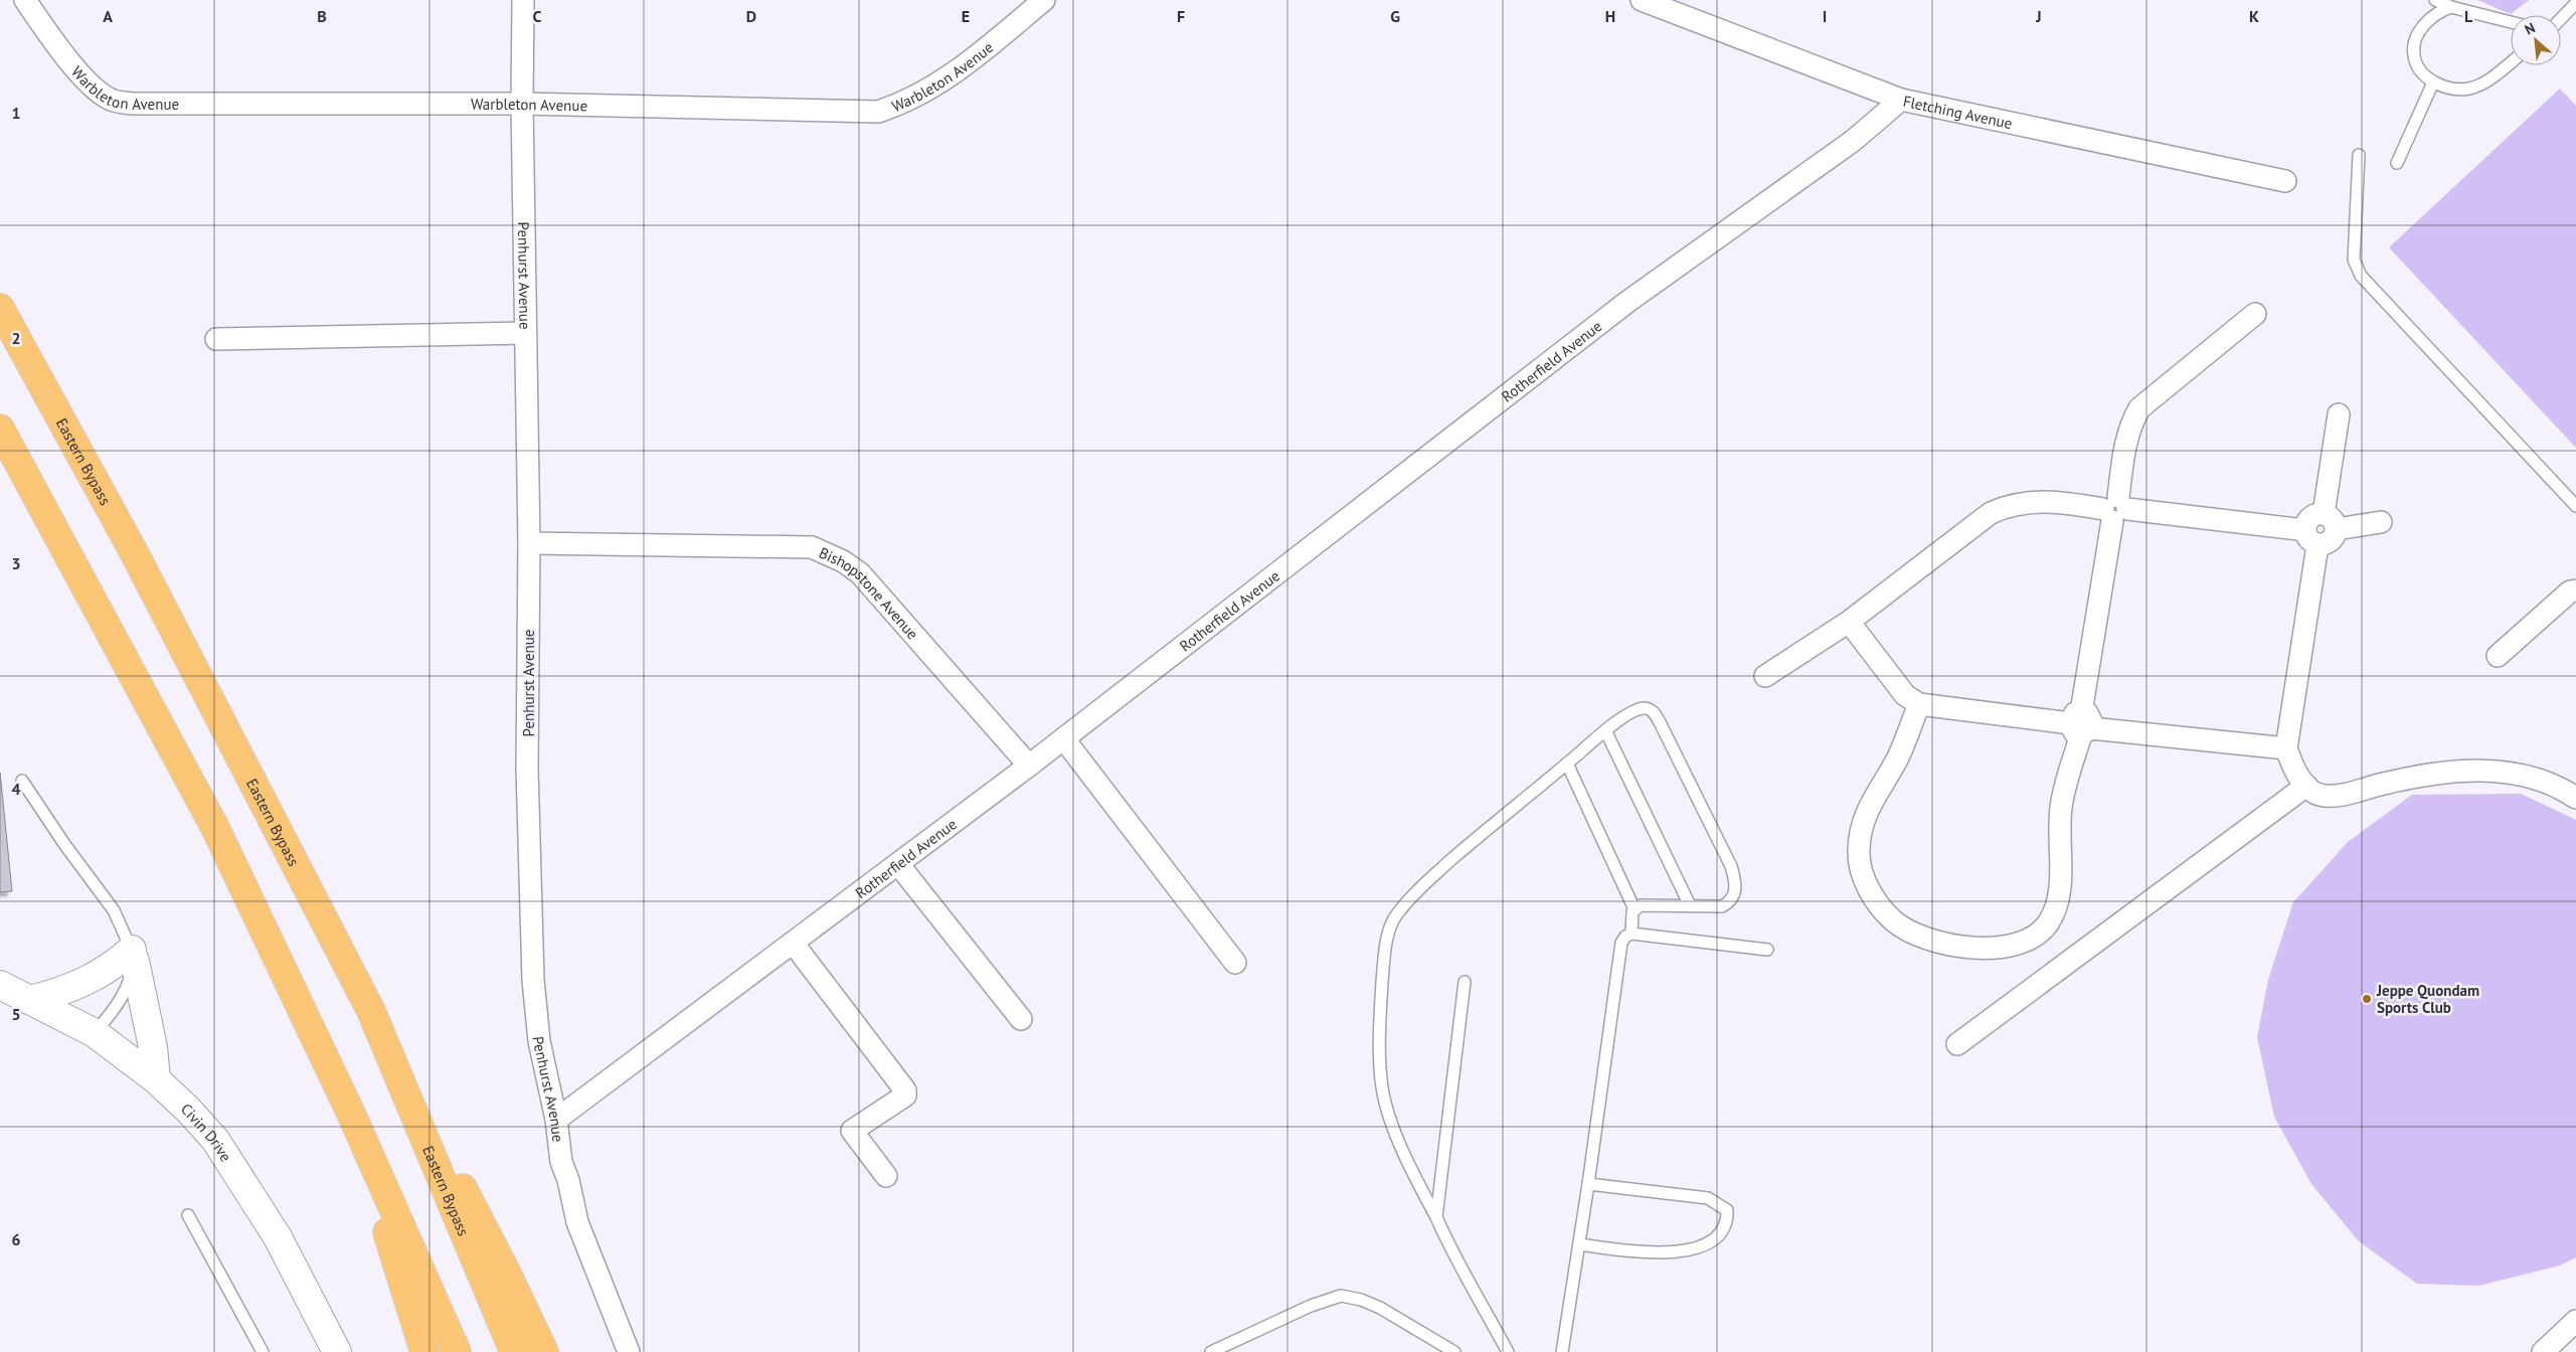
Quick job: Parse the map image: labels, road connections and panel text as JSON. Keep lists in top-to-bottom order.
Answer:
{
  "streets": {
    "highway": ["Eastern Bypass"],
    "main road": ["Civin Drive"],
    "street": [
      "Warbleton Avenue",
      "Fletching Avenue",
      "Penhurst Avenue",
      "Rotherfield Avenue",
      "Bishopstone Avenue"
    ]
  },
  "crossings": [
    ["Warbleton Avenue", "Penhurst Avenue"],
    ["Fletching Avenue", "Rotherfield Avenue"],
    ["Penhurst Avenue", "Rotherfield Avenue"],
    ["Penhurst Avenue", "Bishopstone Avenue"],
    ["Rotherfield Avenue", "Bishopstone Avenue"]
  ],
  "places": ["Jeppe Quondam Sports Club"],
  "north": "top left",
  "grid": {
    "columns": [
      "A",
      "B",
      "C",
      "D",
      "E",
      "F",
      "G",
      "H",
      "I",
      "J",
      "K",
      "L"
    ],
    "rows": [
      "1",
      "2",
      "3",
      "4",
      "5",
      "6"
    ]
  }
}
